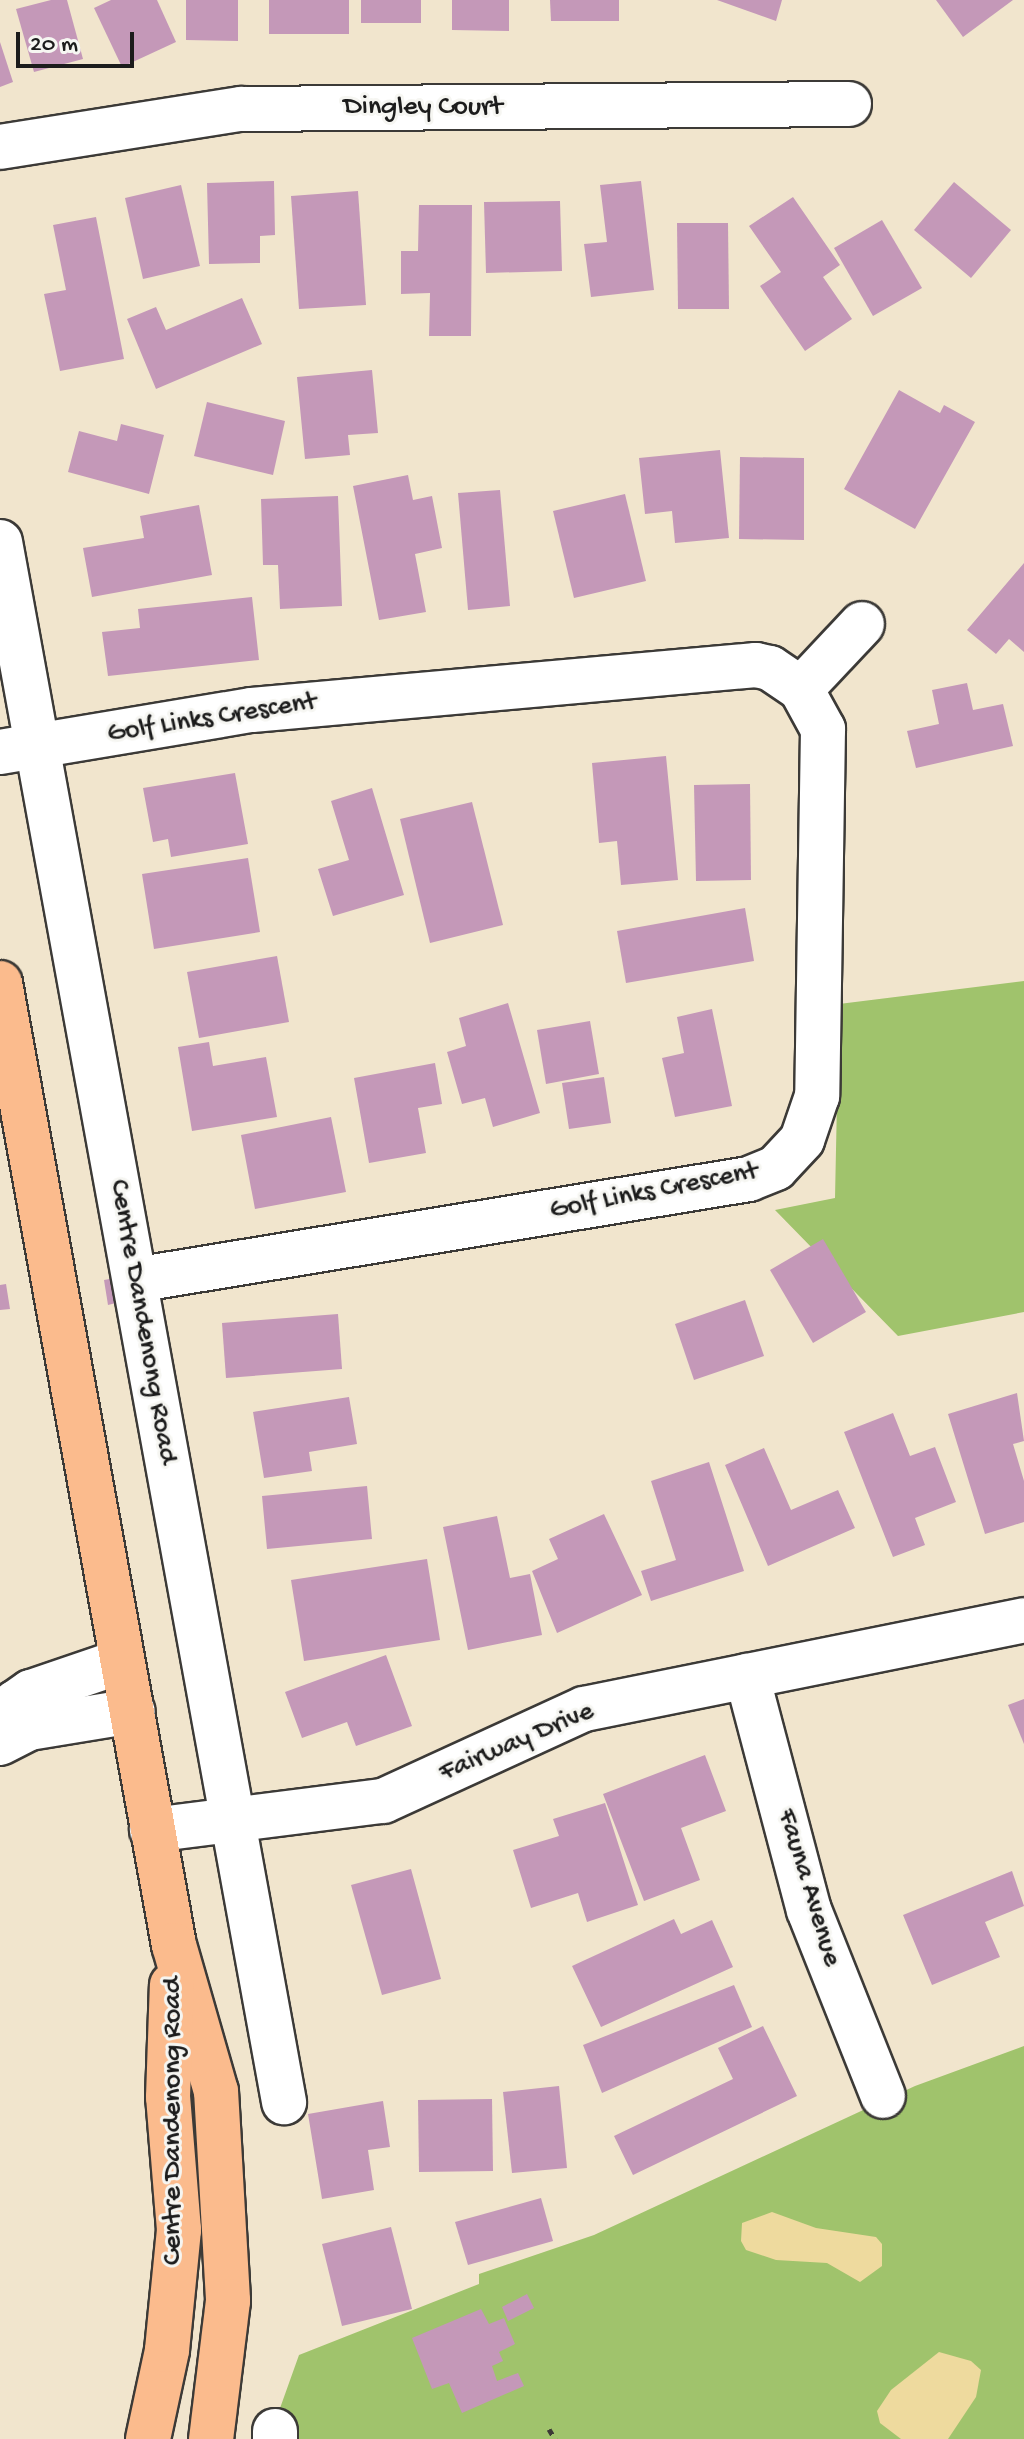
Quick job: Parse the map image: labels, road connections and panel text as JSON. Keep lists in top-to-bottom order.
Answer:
{
  "streets": {
    "main road": ["Centre Dandenong Road"],
    "street": [
      "Dingley Court",
      "Golf Links Crescent",
      "Fairway Drive",
      "Fauna Avenue"
    ]
  },
  "crossings": [
    ["Golf Links Crescent", "Centre Dandenong Road"],
    ["Centre Dandenong Road", "Fairway Drive"],
    ["Fairway Drive", "Fauna Avenue"]
  ],
  "scale_bar": "20 m"
}
